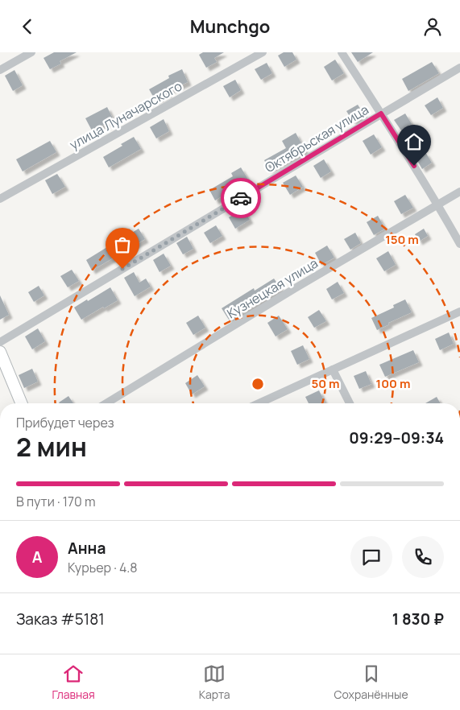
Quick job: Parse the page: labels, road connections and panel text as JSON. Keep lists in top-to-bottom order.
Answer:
{
  "streets": {
    "street": ["улица Луначарского", "Октябрьская улица", "Кузнецкая улица"]
  },
  "page": {
    "header": "Munchgo",
    "heading": ["2 мин", "Прибудет через", "09:29–09:34"],
    "panel": [
      "Анна",
      "Курьер · 4.8",
      "Заказ #5181",
      "1 830 ₽"
    ],
    "bar": "В пути · 170 m",
    "round": "А",
    "tabs": ["Главная", "Карта", "Сохранённые"]
  },
  "rings": ["150 m", "50 m", "100 m"]
}
